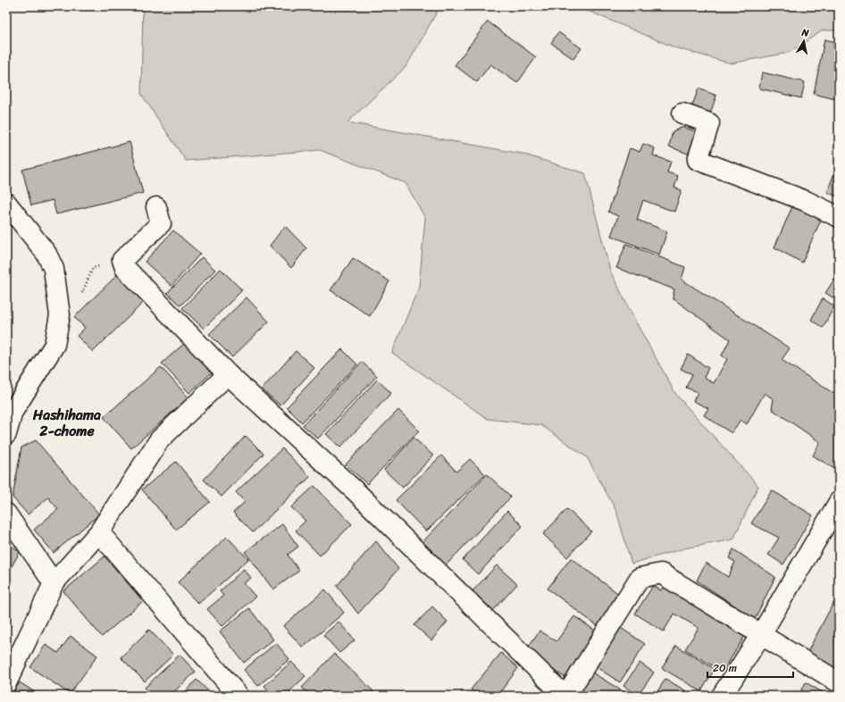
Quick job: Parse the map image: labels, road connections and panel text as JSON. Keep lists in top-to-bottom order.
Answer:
{
  "districts": ["Hashihama 2-chome"],
  "scale_bar": "20 m",
  "north": "top"
}
